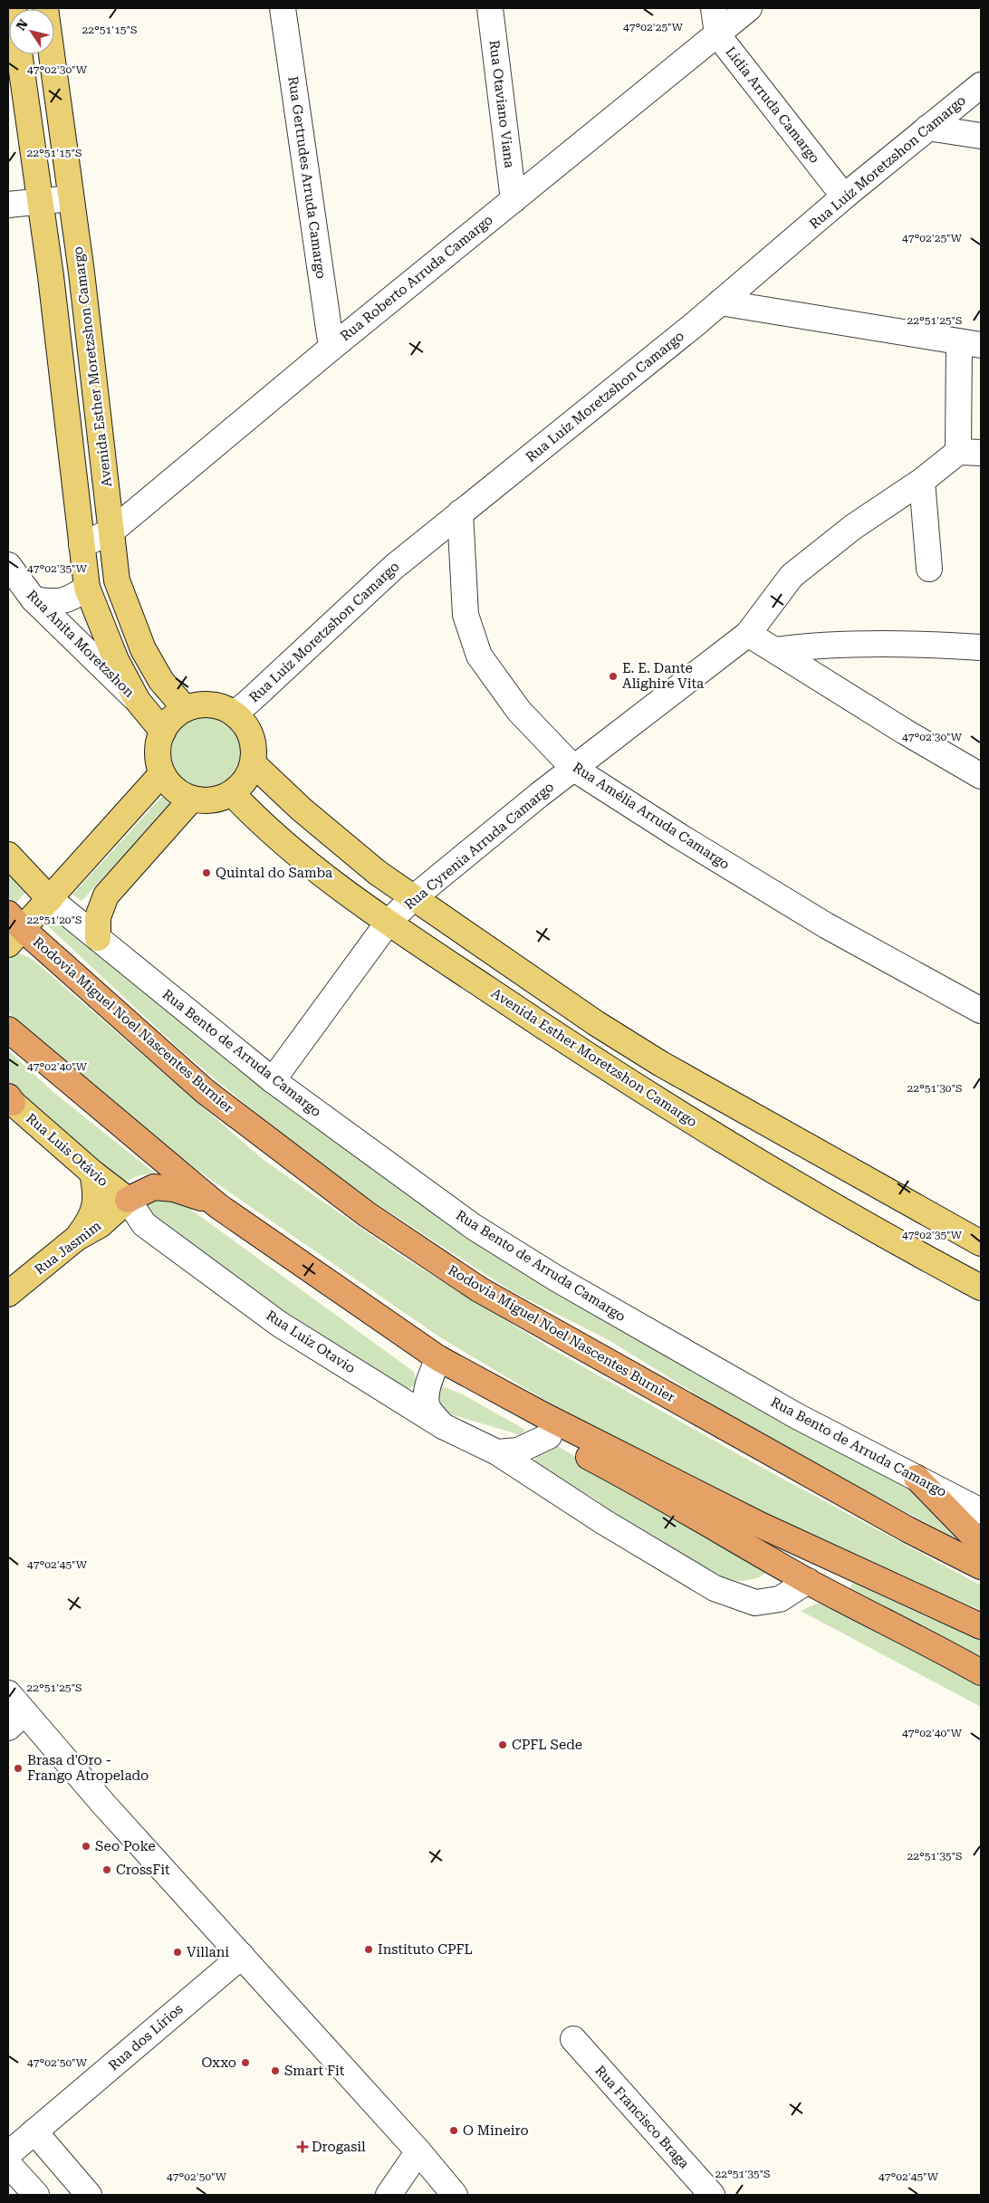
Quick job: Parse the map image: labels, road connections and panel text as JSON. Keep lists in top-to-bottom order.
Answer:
{
  "streets": {
    "highway": ["Rodovia Miguel Noel Nascentes Burnier"],
    "main road": ["Avenida Esther Moretzshon Camargo", "Rua Luis Otávio", "Rua Jasmim"],
    "street": [
      "Rua Otaviano Viana",
      "Lídia Arruda Camargo",
      "Rua Luíz Moretzshon Camargo",
      "Rua Gertrudes Arruda Camargo",
      "Rua Roberto Arruda Camargo",
      "Rua Anita Moretzshon",
      "Rua Amélia Arruda Camargo",
      "Rua Cyrenia Arruda Camargo",
      "Rua Bento de Arruda Camargo",
      "Rua Luiz Otavio",
      "Rua dos Lírios",
      "Rua Francisco Braga"
    ]
  },
  "crossings": [
    ["Rua Otaviano Viana", "Rua Roberto Arruda Camargo"],
    ["Lídia Arruda Camargo", "Rua Luíz Moretzshon Camargo"],
    ["Lídia Arruda Camargo", "Rua Roberto Arruda Camargo"],
    ["Rua Luíz Moretzshon Camargo", "Avenida Esther Moretzshon Camargo"],
    ["Rua Luíz Moretzshon Camargo", "Rua Amélia Arruda Camargo"],
    ["Rua Gertrudes Arruda Camargo", "Rua Roberto Arruda Camargo"],
    ["Rua Roberto Arruda Camargo", "Avenida Esther Moretzshon Camargo"],
    ["Avenida Esther Moretzshon Camargo", "Rua Cyrenia Arruda Camargo"],
    ["Rua Amélia Arruda Camargo", "Rua Cyrenia Arruda Camargo"],
    ["Rua Cyrenia Arruda Camargo", "Rua Bento de Arruda Camargo"],
    ["Rua Luis Otávio", "Rua Jasmim"],
    ["Rua Luis Otávio", "Rua Luiz Otavio"],
    ["Rua Jasmim", "Rua Luiz Otavio"]
  ],
  "places": {
    "other": [
      "E. E. Dante Alighire Vita",
      "Quintal do Samba",
      "CPFL Sede",
      "Brasa d'Oro - Frango Atropelado",
      "Seo Poke",
      "CrossFit",
      "Instituto CPFL",
      "Villani",
      "Oxxo",
      "Smart Fit",
      "O Mineiro"
    ],
    "health": ["Drogasil"]
  },
  "north": "top left",
  "coordinates": [
    "47°02'25\"W",
    "22°51'15\"S",
    "47°02'30\"W",
    "22°51'25\"S",
    "47°02'35\"W",
    "22°51'20\"S",
    "47°02'40\"W",
    "22°51'30\"S",
    "47°02'45\"W",
    "22°51'35\"S",
    "47°02'50\"W"
  ]
}
